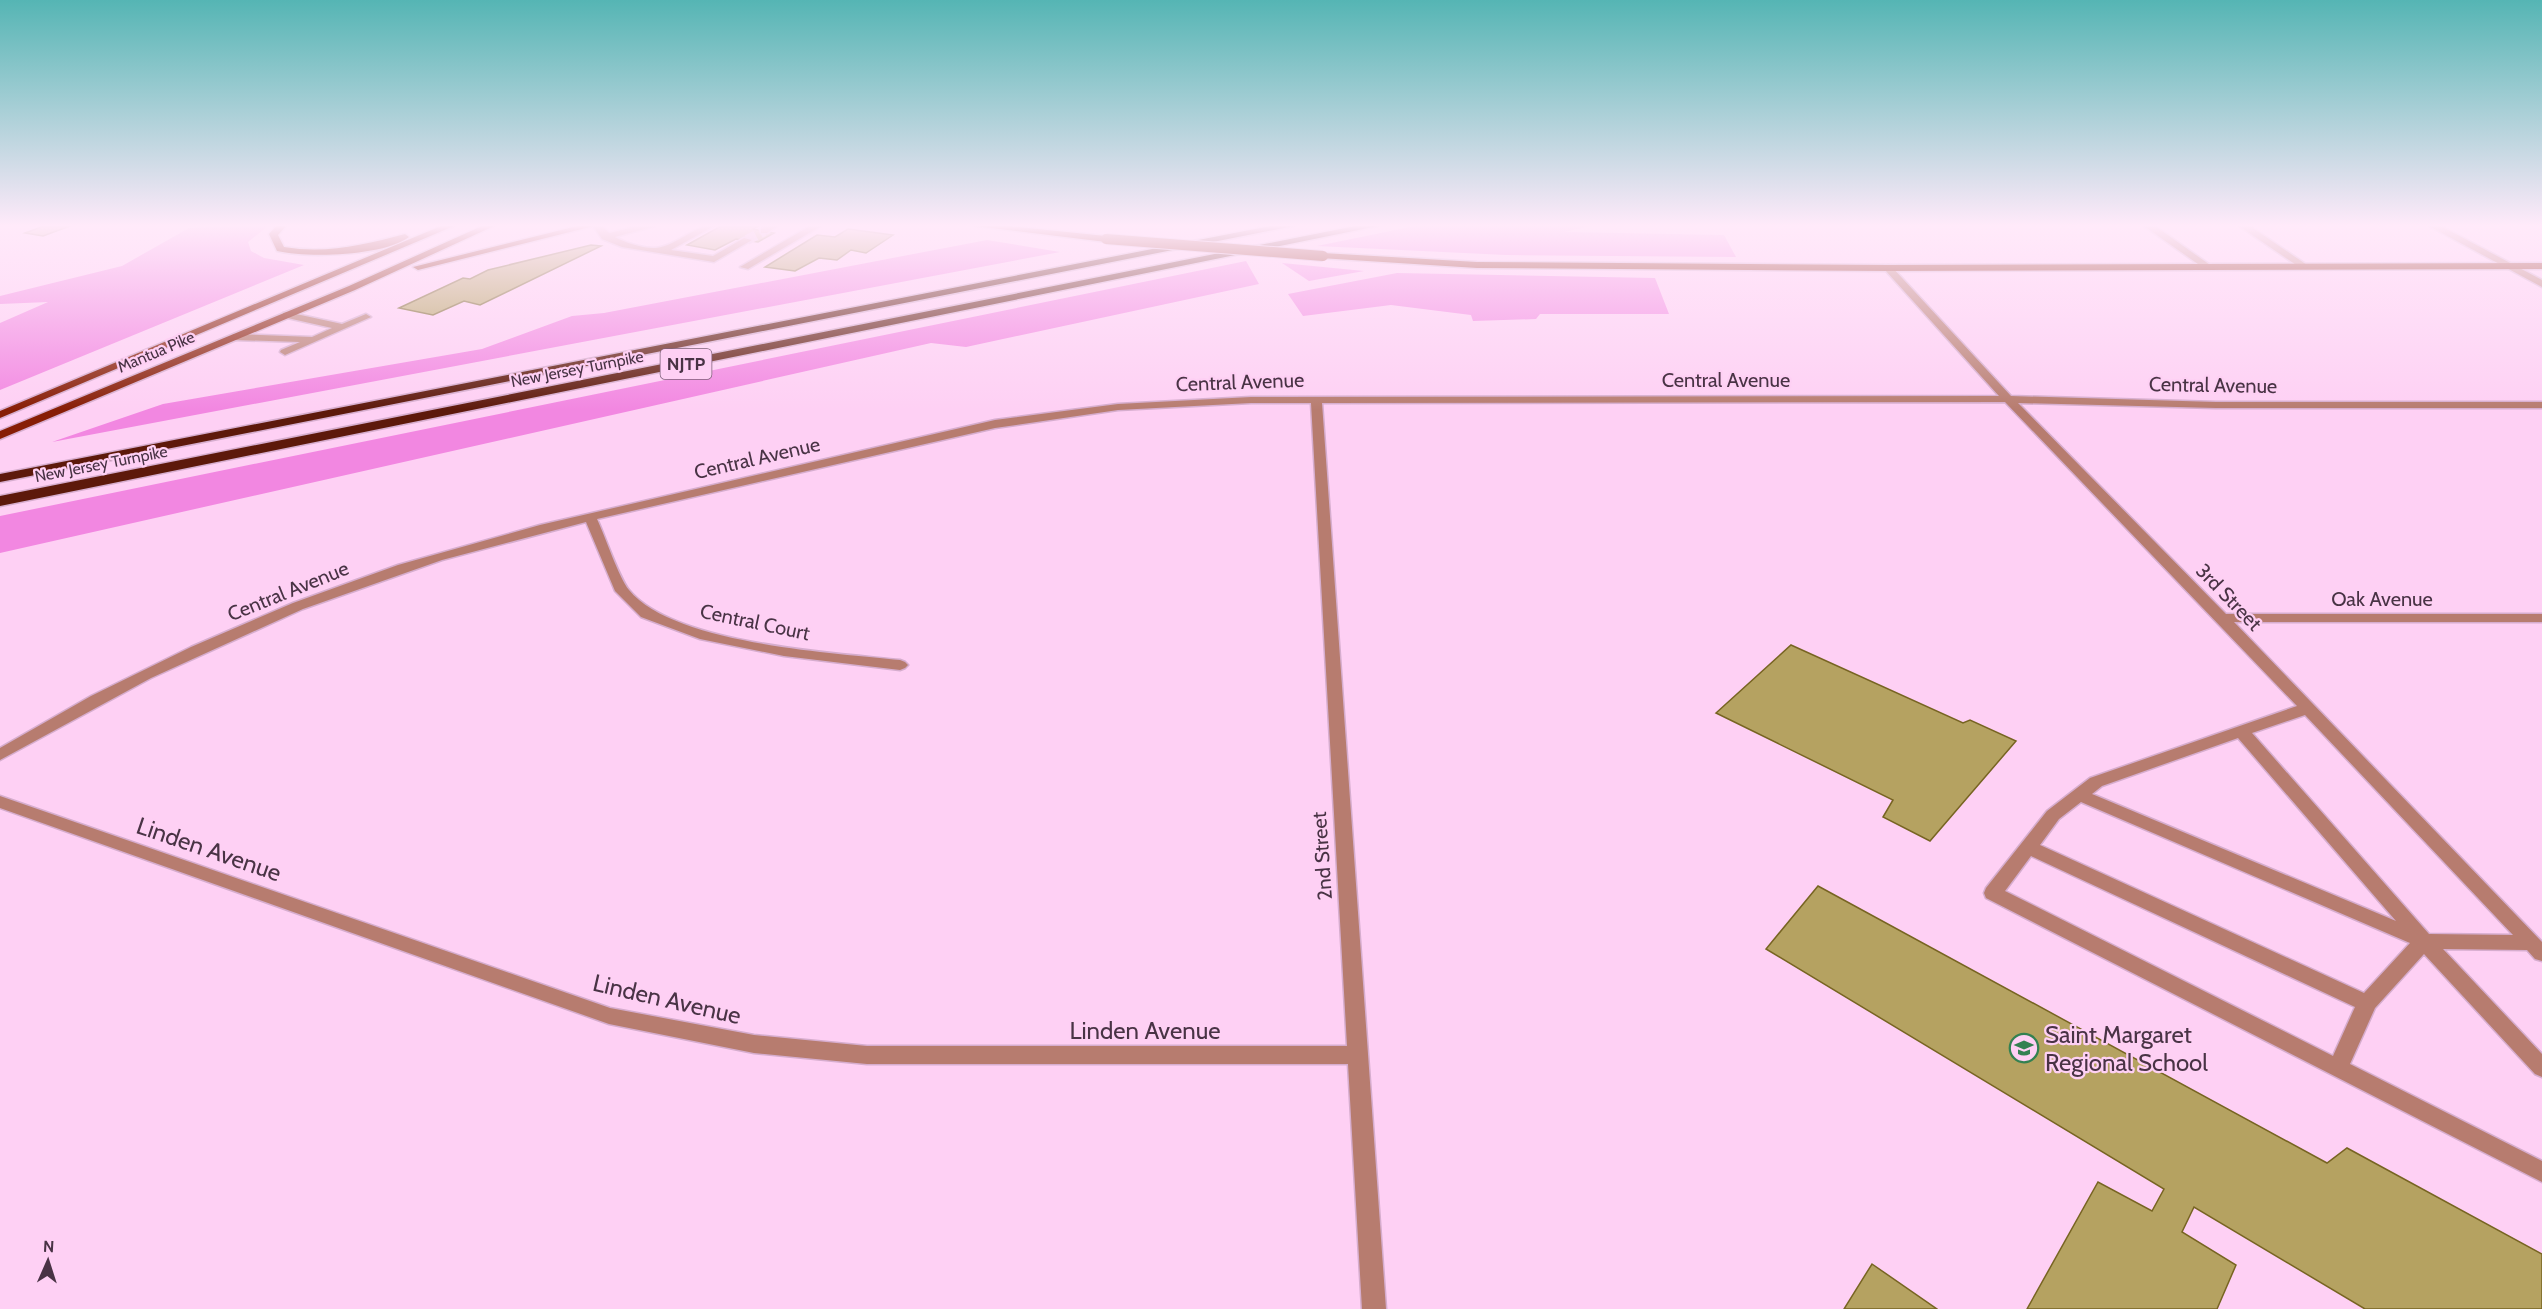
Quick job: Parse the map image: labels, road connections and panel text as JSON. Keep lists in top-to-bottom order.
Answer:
{
  "streets": {
    "highway": ["NJTP", "New Jersey Turnpike"],
    "main road": ["Mantua Pike"],
    "street": [
      "Central Avenue",
      "3rd Street",
      "Oak Avenue",
      "Central Court",
      "Linden Avenue",
      "2nd Street"
    ]
  },
  "crossings": [
    ["Central Avenue", "3rd Street"],
    ["Central Avenue", "Central Court"],
    ["Central Avenue", "2nd Street"],
    ["3rd Street", "Oak Avenue"],
    ["Linden Avenue", "2nd Street"]
  ],
  "places": {
    "school or university": ["Saint Margaret Regional School"]
  },
  "north": "top"
}
